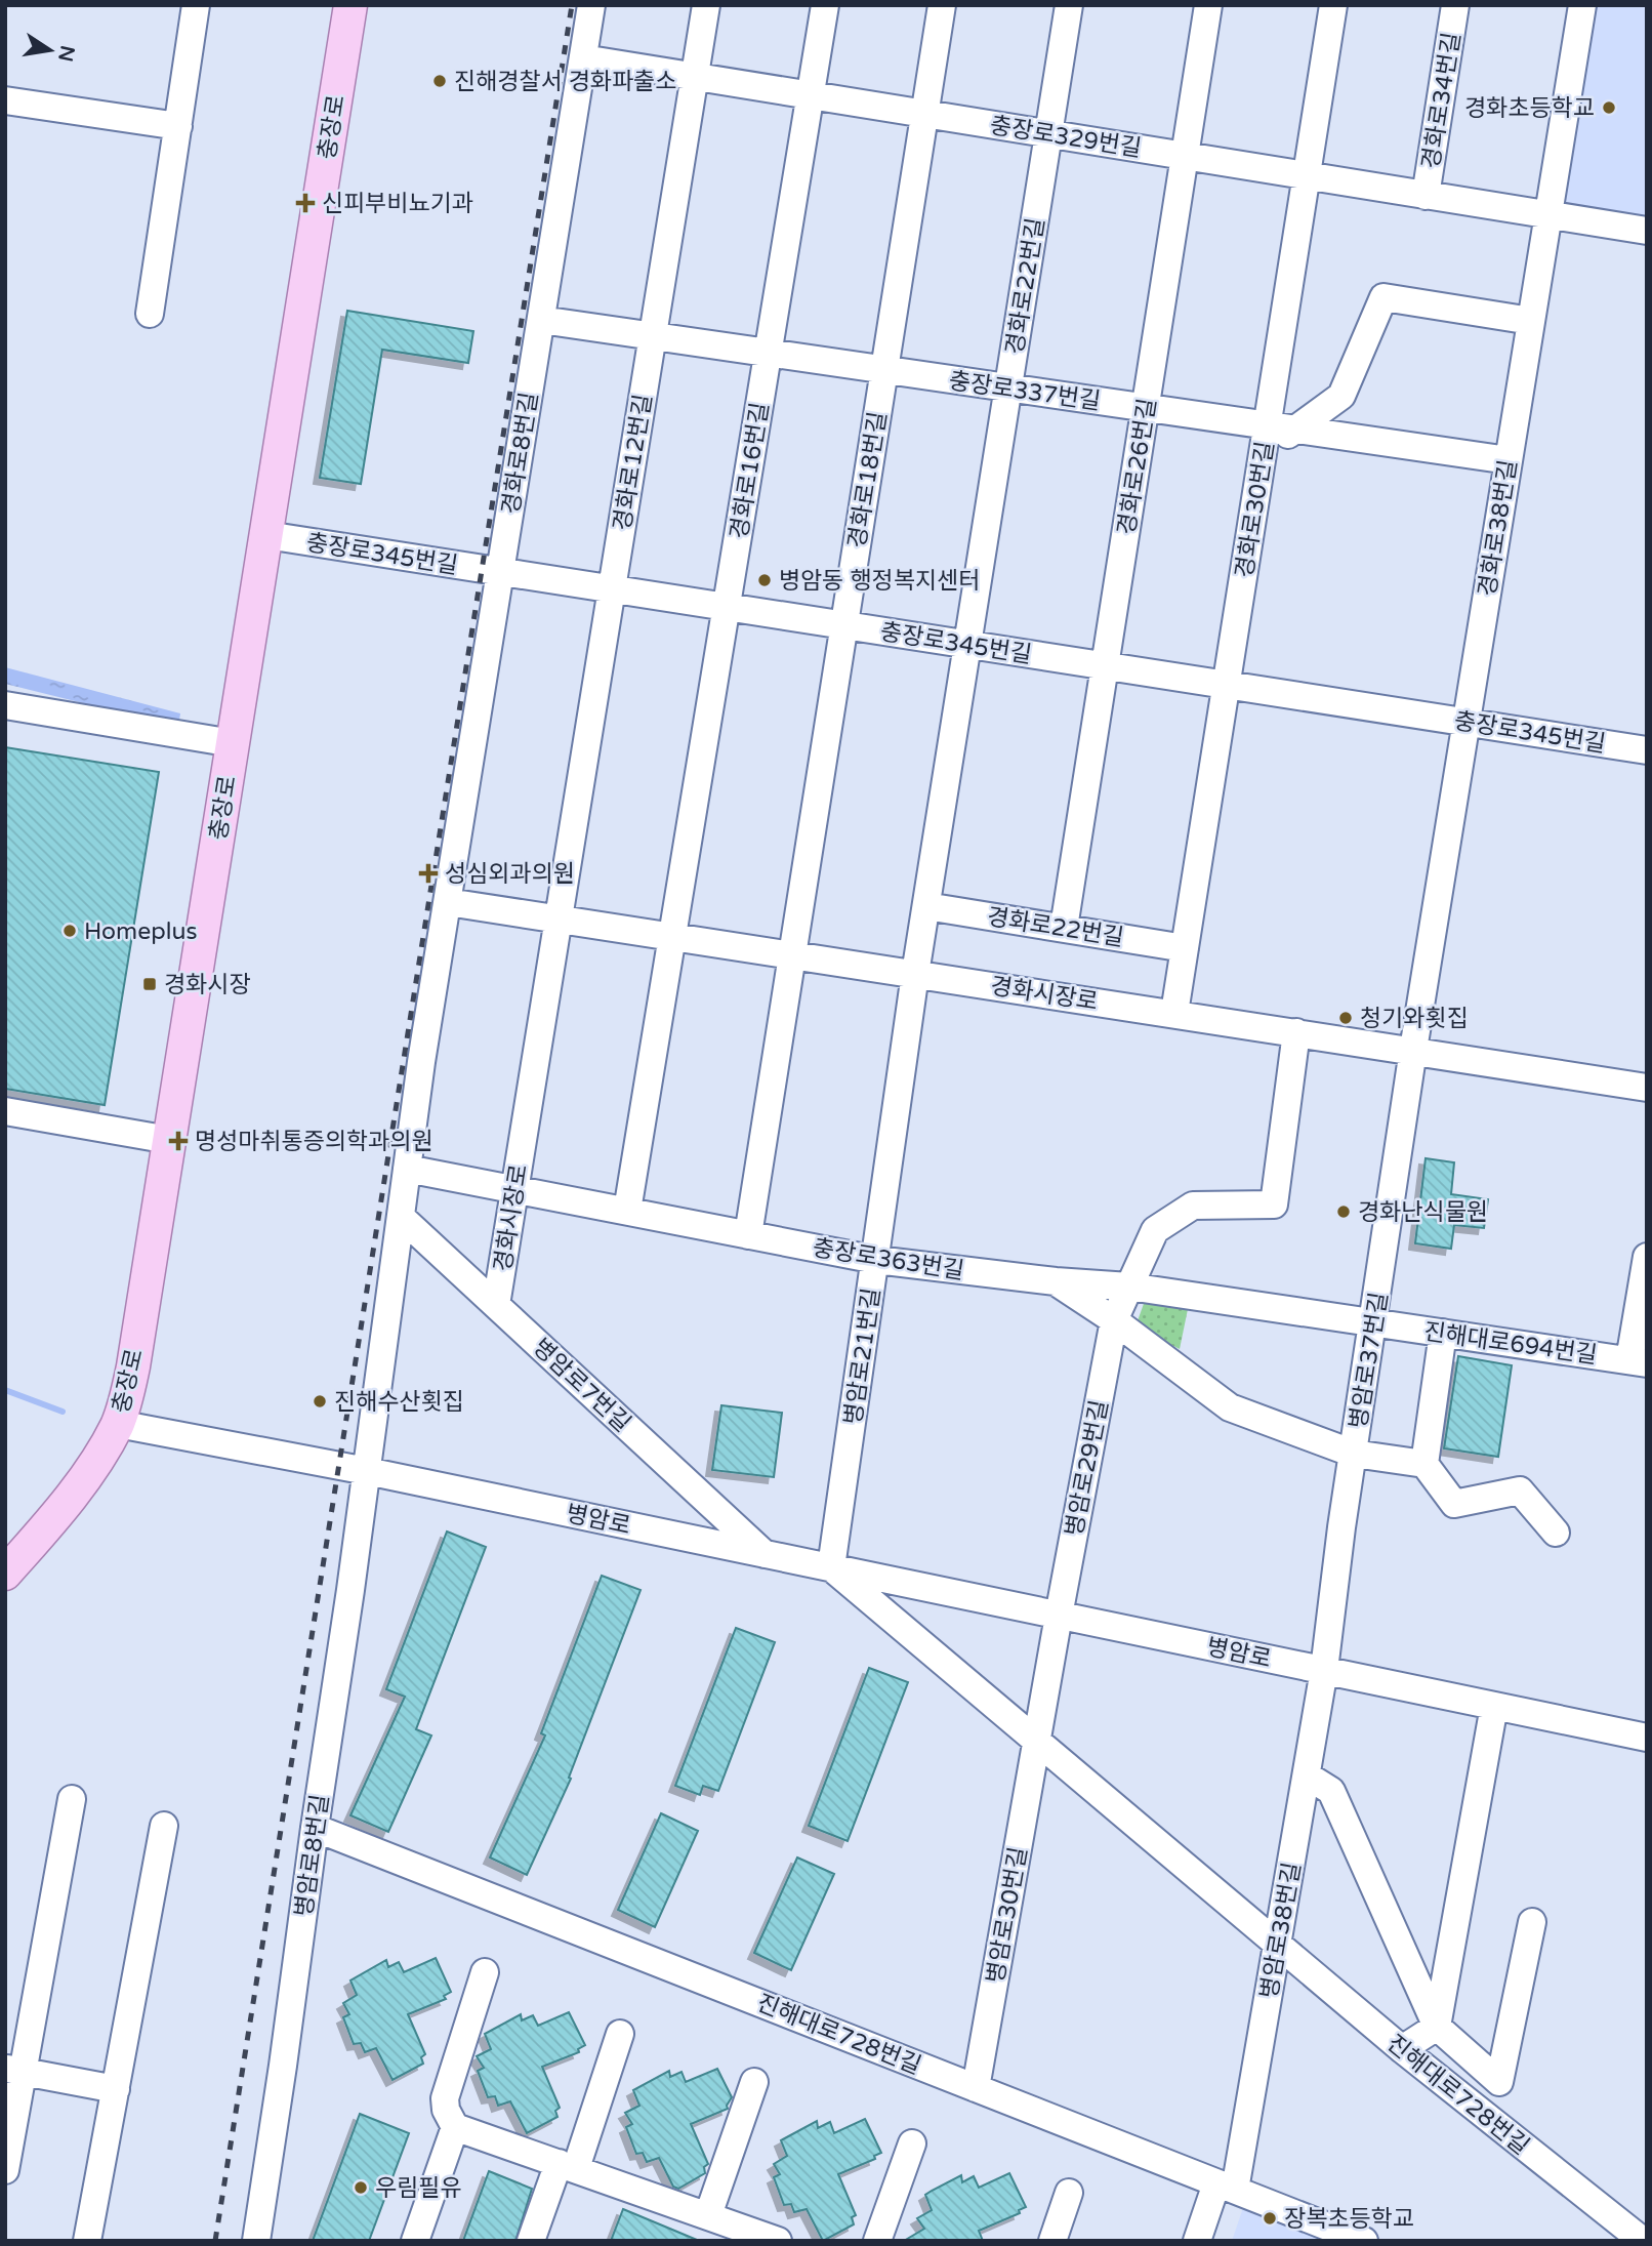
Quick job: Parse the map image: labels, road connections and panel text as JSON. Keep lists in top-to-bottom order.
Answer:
{
  "streets": {
    "main road": ["충장로"],
    "street": [
      "경화로34번길",
      "충장로329번길",
      "경화로22번길",
      "충장로337번길",
      "경화로8번길",
      "경화로12번길",
      "경화로26번길",
      "경화로16번길",
      "경화로18번길",
      "경화로30번길",
      "경화로38번길",
      "충장로345번길",
      "경화시장로",
      "충장로363번길",
      "진해대로694번길",
      "병암로21번길",
      "병암로37번길",
      "병암로7번길",
      "병암로29번길",
      "병암로",
      "병암로8번길",
      "병암로30번길",
      "병암로38번길",
      "진해대로728번길"
    ]
  },
  "crossings": [
    ["경화로34번길", "충장로329번길"],
    ["충장로", "충장로345번길"],
    ["충장로", "병암로"],
    ["충장로329번길", "경화로22번길"],
    ["충장로329번길", "경화로8번길"],
    ["충장로329번길", "경화로12번길"],
    ["충장로329번길", "경화로26번길"],
    ["충장로329번길", "경화로16번길"],
    ["충장로329번길", "경화로18번길"],
    ["충장로329번길", "경화로30번길"],
    ["충장로329번길", "경화로38번길"],
    ["경화로22번길", "충장로337번길"],
    ["경화로22번길", "경화로26번길"],
    ["경화로22번길", "경화로30번길"],
    ["경화로22번길", "충장로345번길"],
    ["경화로22번길", "경화시장로"],
    ["경화로22번길", "병암로21번길"],
    ["충장로337번길", "경화로8번길"],
    ["충장로337번길", "경화로12번길"],
    ["충장로337번길", "경화로26번길"],
    ["충장로337번길", "경화로16번길"],
    ["충장로337번길", "경화로18번길"],
    ["충장로337번길", "경화로30번길"],
    ["충장로337번길", "경화로38번길"],
    ["경화로8번길", "충장로345번길"],
    ["경화로8번길", "경화시장로"],
    ["경화로12번길", "충장로345번길"],
    ["경화로12번길", "경화시장로"],
    ["경화로26번길", "충장로345번길"],
    ["경화로16번길", "충장로345번길"],
    ["경화로16번길", "경화시장로"],
    ["경화로18번길", "충장로345번길"],
    ["경화로18번길", "경화시장로"],
    ["경화로30번길", "충장로345번길"],
    ["경화로30번길", "경화시장로"],
    ["경화로38번길", "충장로345번길"],
    ["경화로38번길", "경화시장로"],
    ["경화로38번길", "병암로37번길"],
    ["경화시장로", "충장로363번길"],
    ["경화시장로", "병암로21번길"],
    ["경화시장로", "병암로37번길"],
    ["경화시장로", "병암로7번길"],
    ["충장로363번길", "진해대로694번길"],
    ["충장로363번길", "병암로21번길"],
    ["충장로363번길", "병암로37번길"],
    ["진해대로694번길", "병암로37번길"],
    ["병암로21번길", "병암로"],
    ["병암로37번길", "병암로"],
    ["병암로37번길", "병암로38번길"],
    ["병암로7번길", "병암로"],
    ["병암로29번길", "병암로"],
    ["병암로29번길", "병암로30번길"],
    ["병암로", "병암로8번길"],
    ["병암로", "병암로30번길"],
    ["병암로", "병암로38번길"],
    ["병암로8번길", "진해대로728번길"],
    ["병암로30번길", "진해대로728번길"],
    ["병암로38번길", "진해대로728번길"]
  ],
  "places": {
    "other": [
      "진해경찰서 경화파출소",
      "경화초등학교",
      "병암동 행정복지센터",
      "Homeplus",
      "청기와횟집",
      "경화난식물원",
      "진해수산횟집",
      "우림필유",
      "장복초등학교"
    ],
    "health": ["신피부비뇨기과", "성심외과의원", "명성마취통증의학과의원"],
    "transit": ["경화시장"]
  },
  "north": "right"
}
